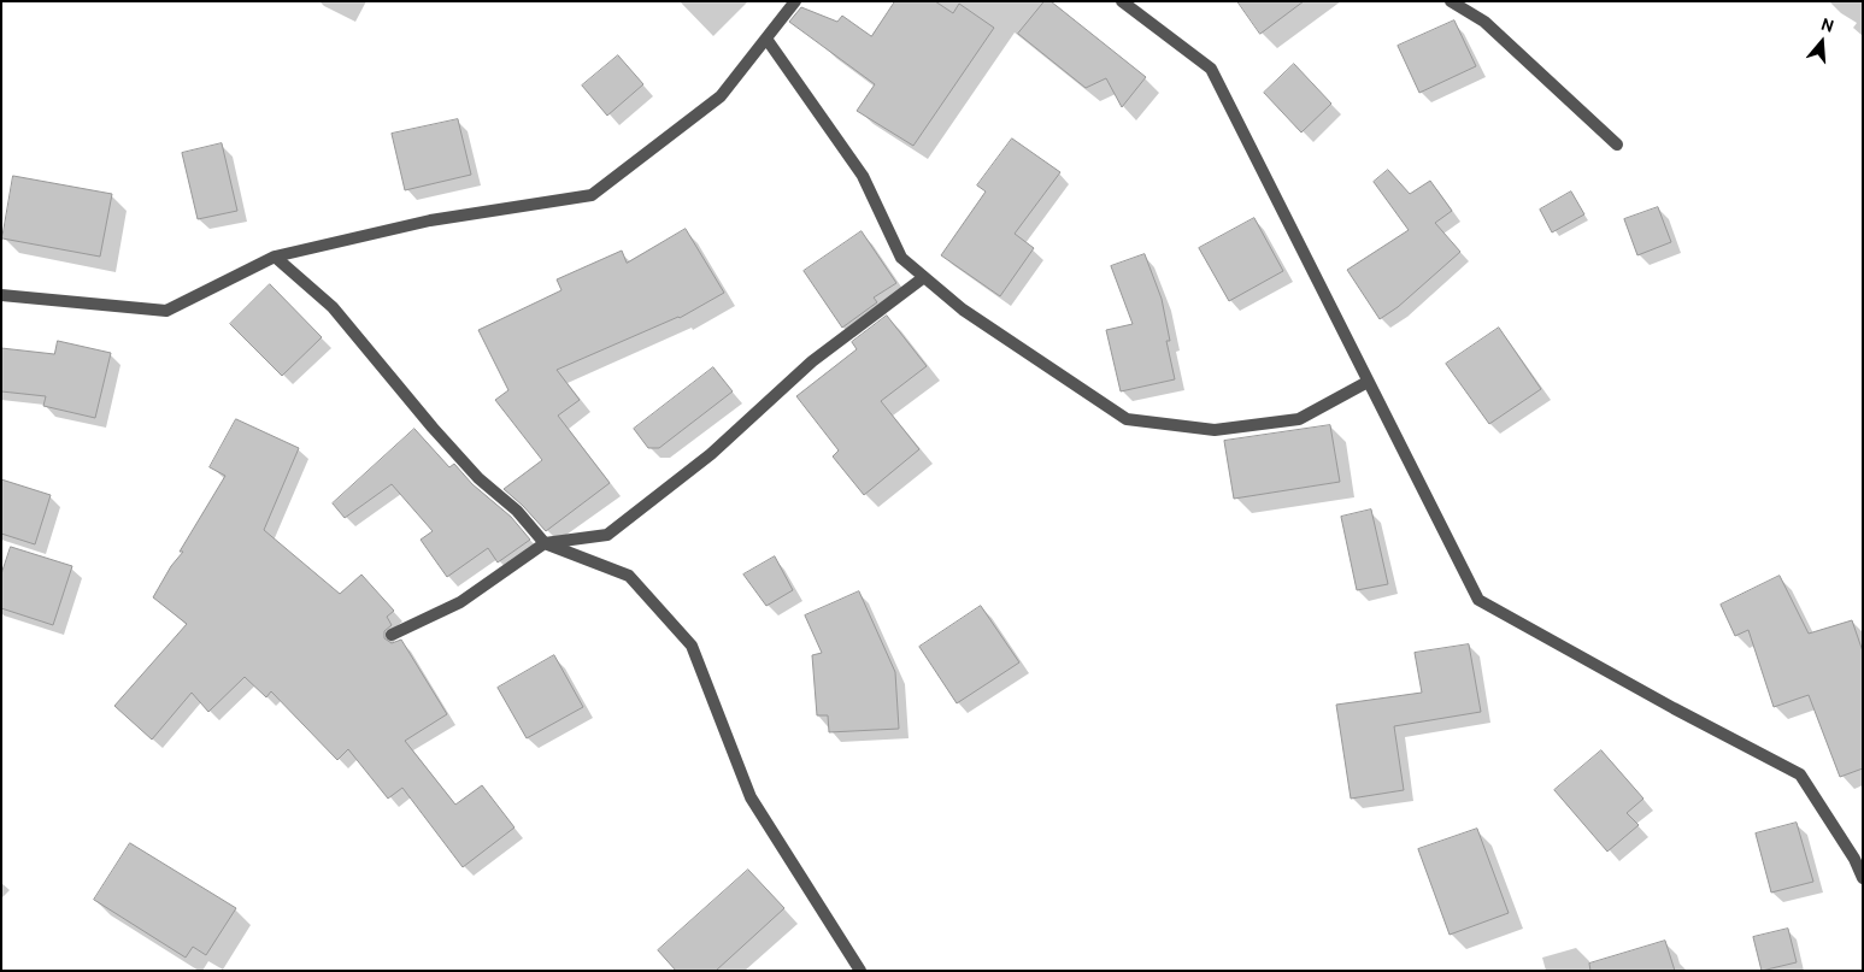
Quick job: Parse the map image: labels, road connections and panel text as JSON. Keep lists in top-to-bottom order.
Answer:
{
  "north": "top"
}
